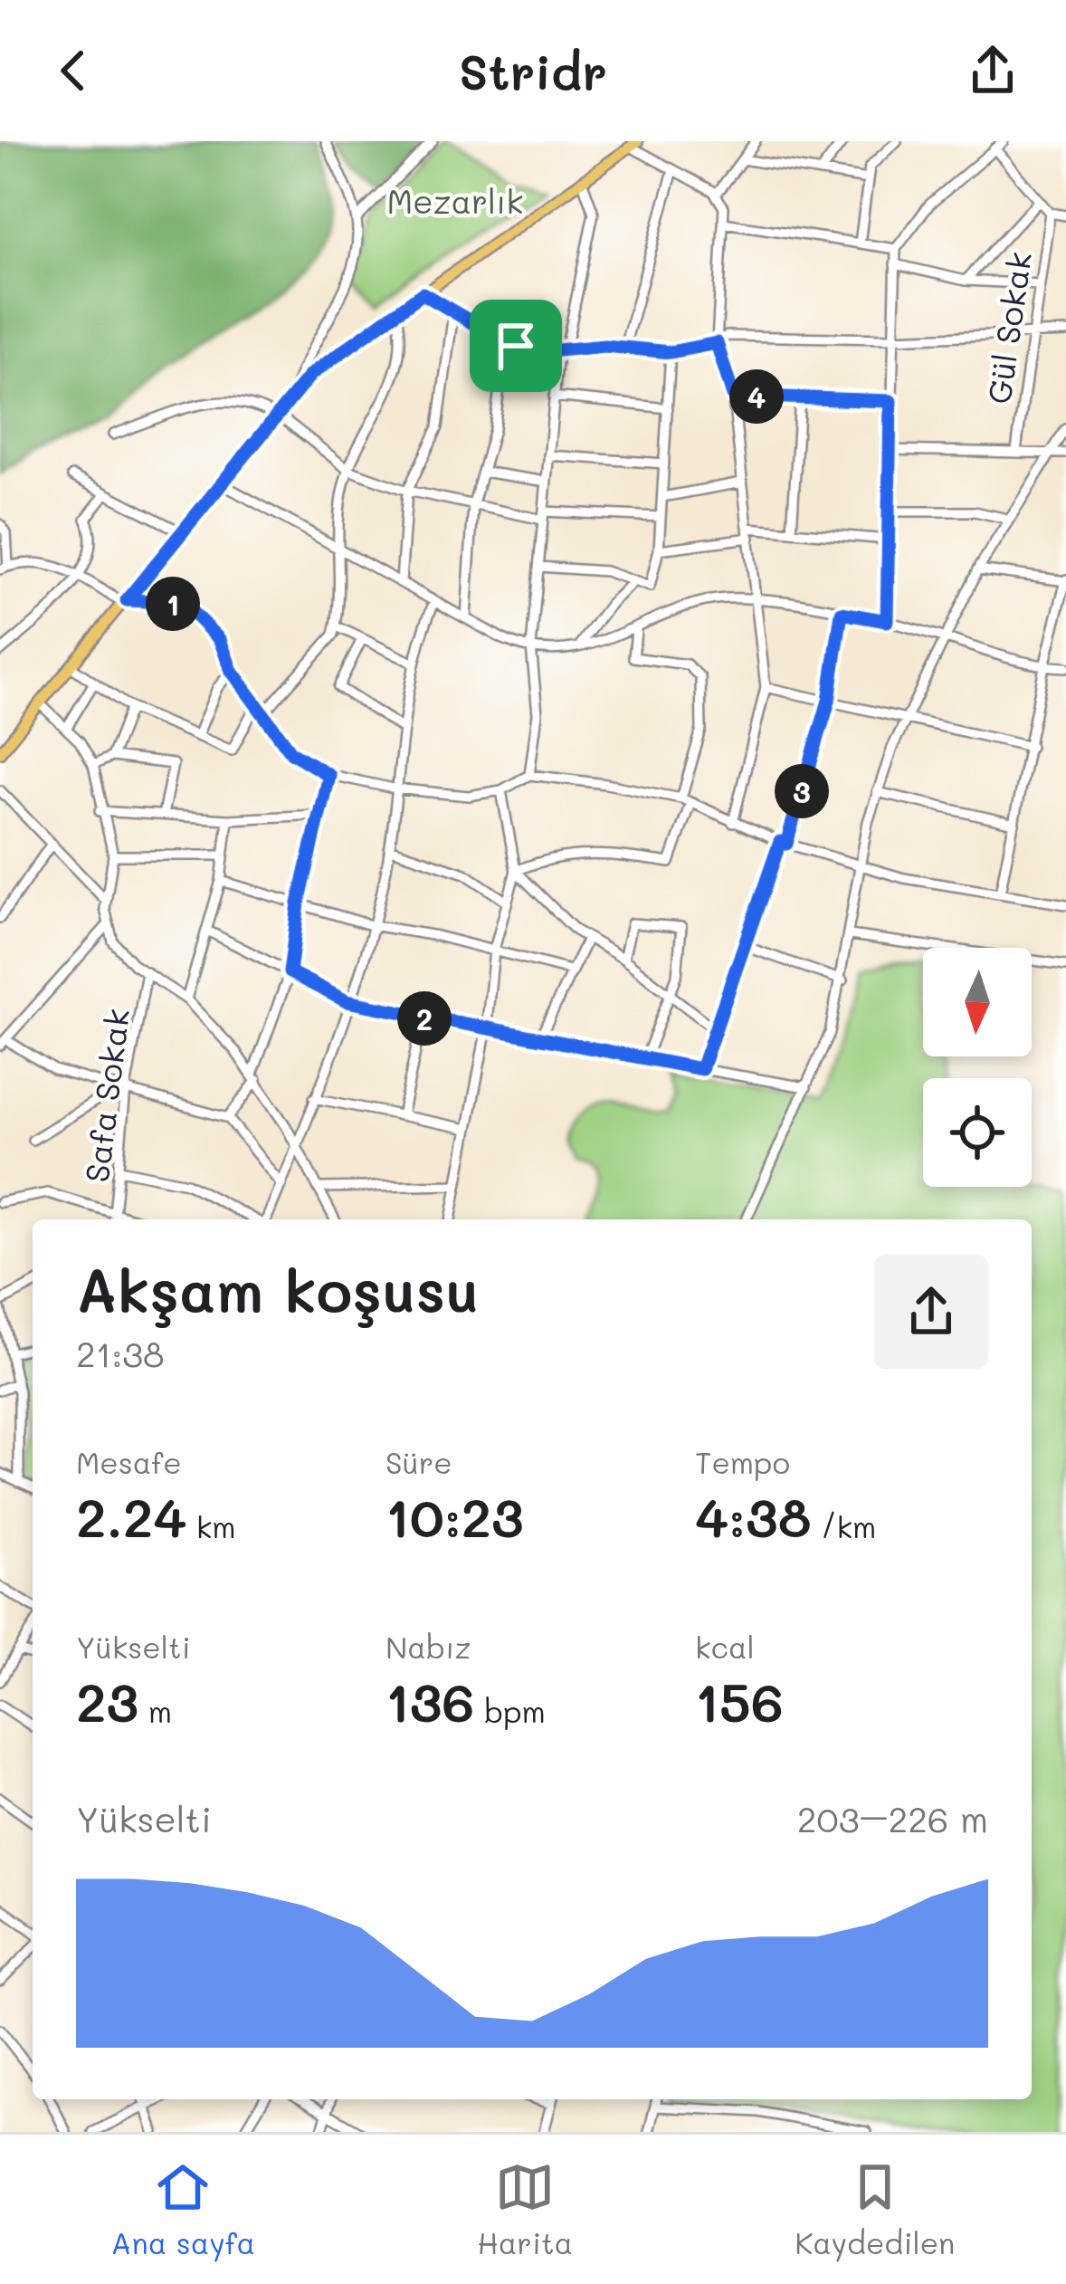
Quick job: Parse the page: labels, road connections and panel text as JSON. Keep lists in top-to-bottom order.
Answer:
{
  "streets": {
    "street": ["Gül Sokak", "Safa Sokak"]
  },
  "parks": ["Mezarlık"],
  "north": "bottom",
  "page": {
    "header": "Stridr",
    "pins": [
      "4",
      "1",
      "3",
      "2"
    ],
    "heading": ["Akşam koşusu", "21:38"],
    "stats": [
      ["Mesafe", "2.24 km"],
      ["Süre", "10:23"],
      ["Tempo", "4:38 /km"],
      ["Yükselti", "23 m"],
      ["Nabız", "136 bpm"],
      ["kcal", "156"]
    ],
    "chart": ["Yükselti", "203–226 m"],
    "tabs": ["Ana sayfa", "Harita", "Kaydedilen"]
  }
}
